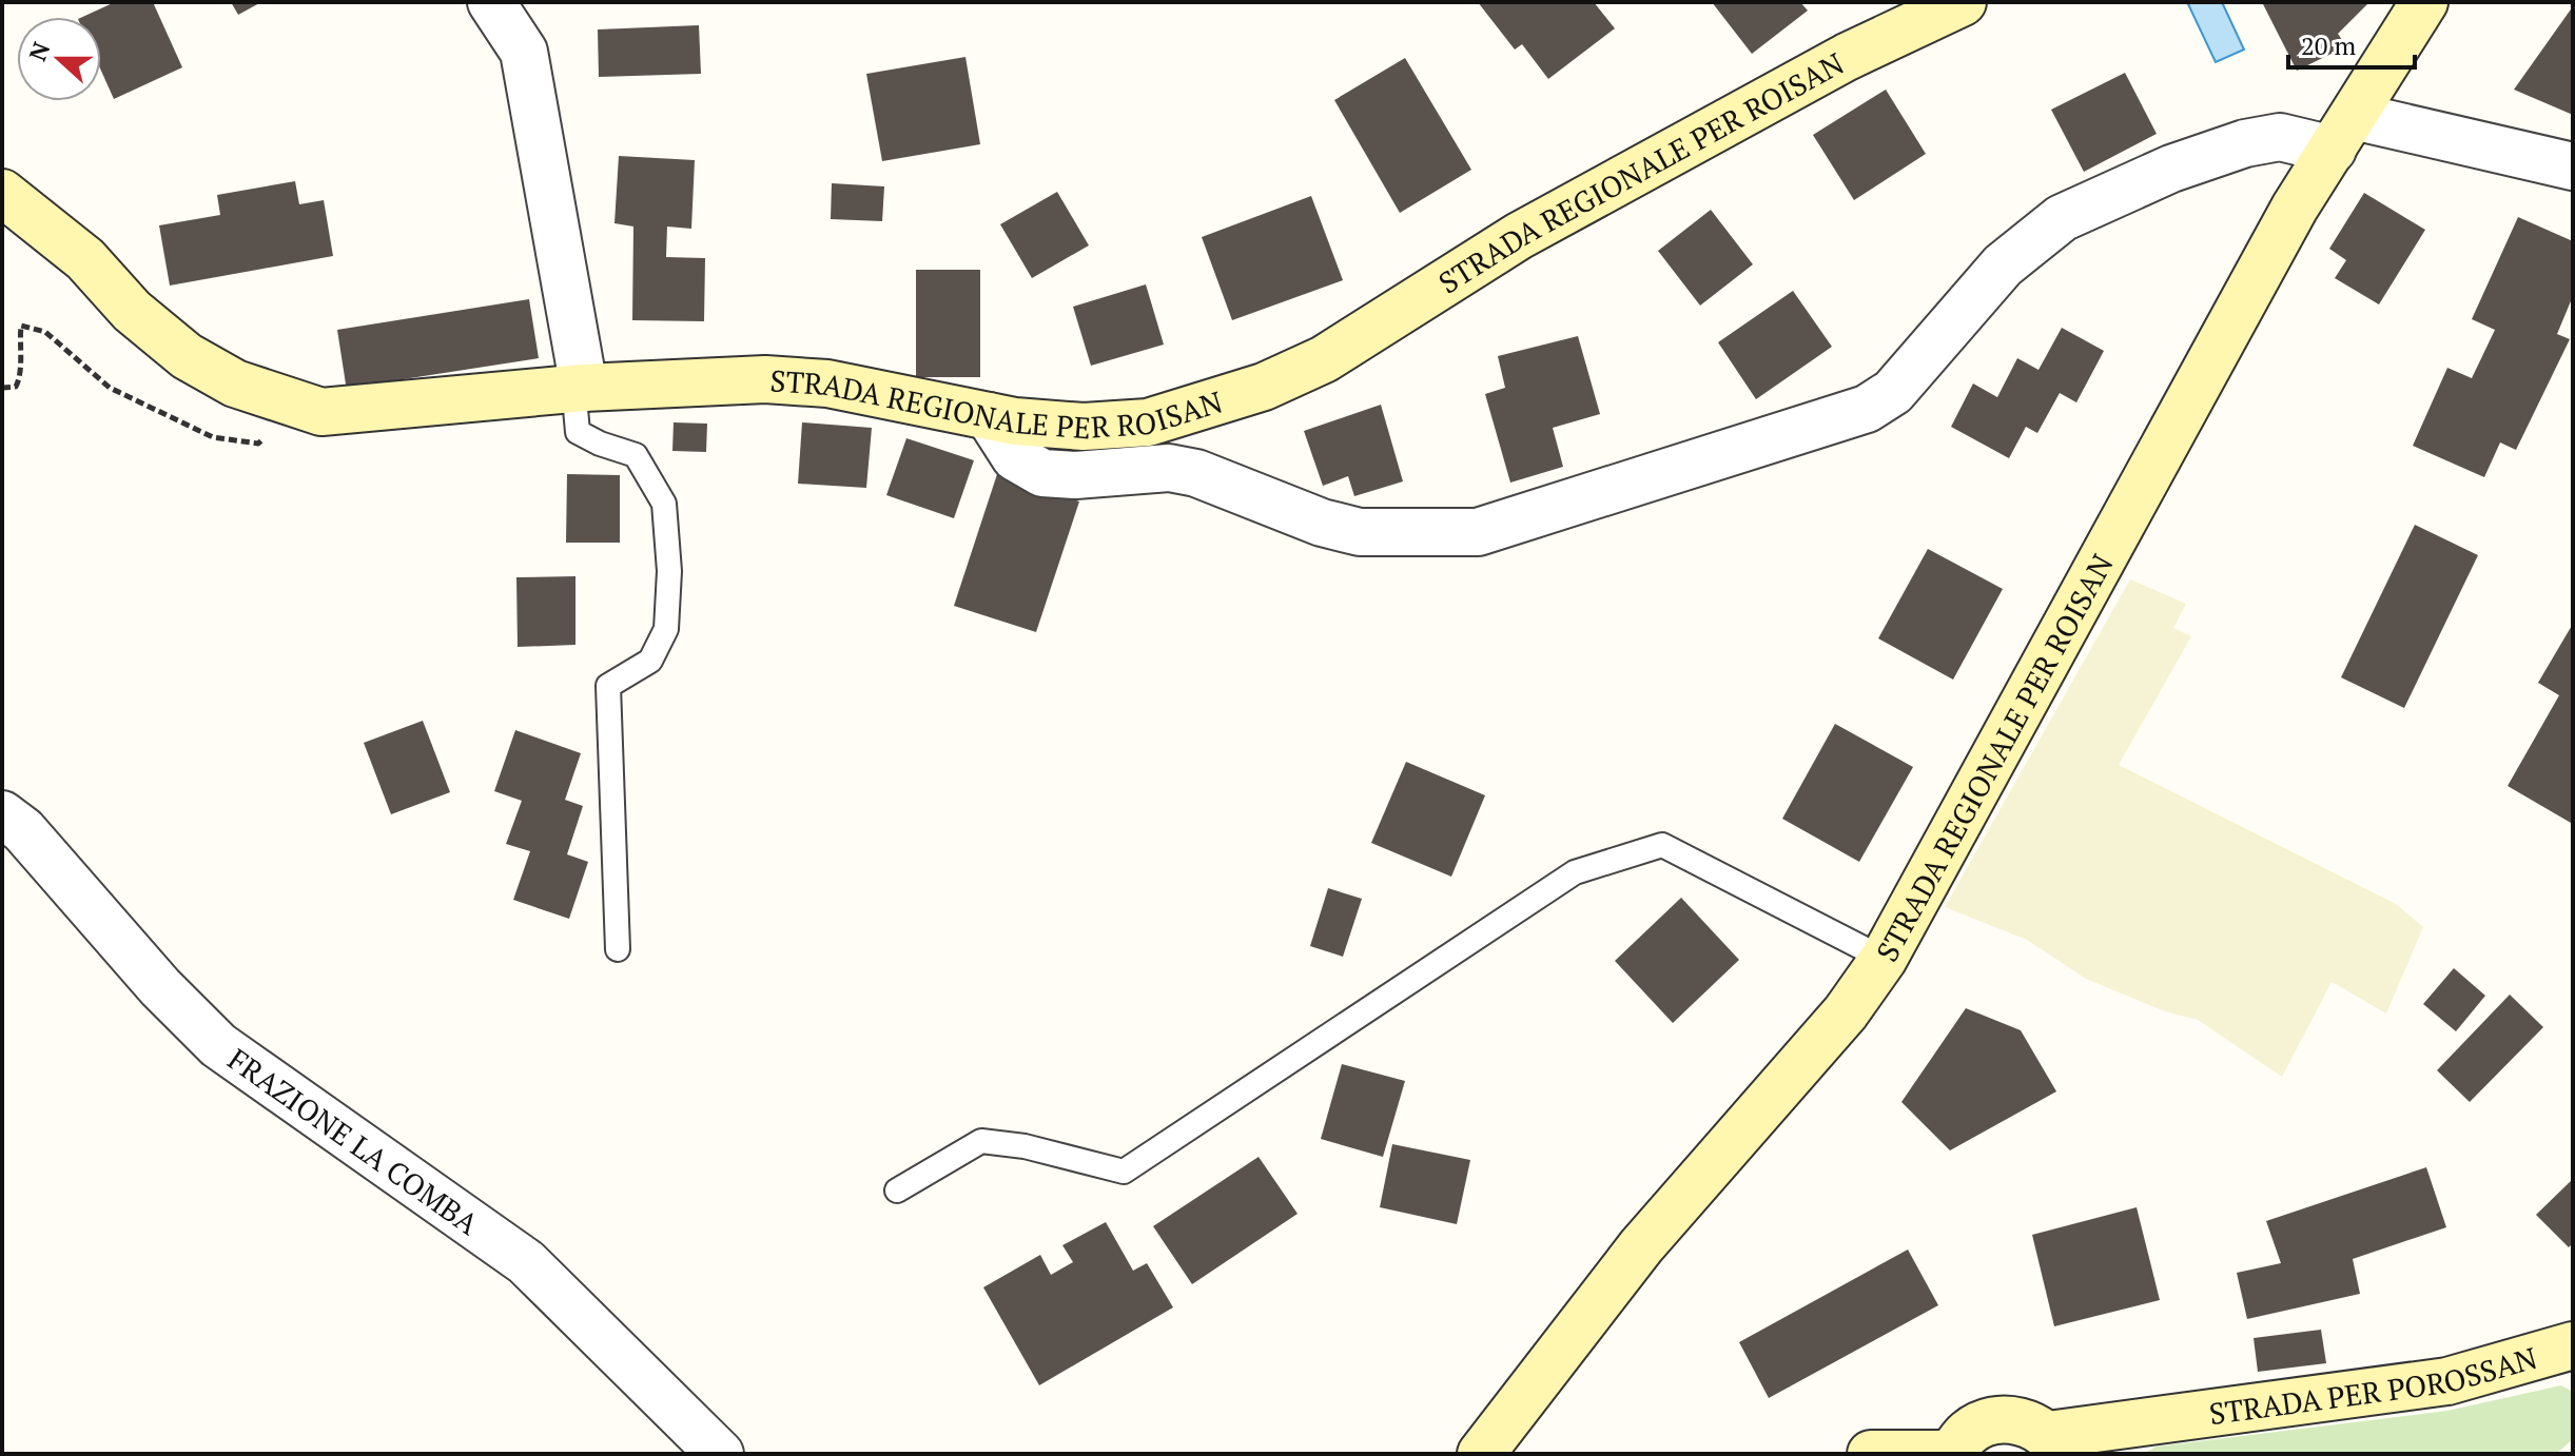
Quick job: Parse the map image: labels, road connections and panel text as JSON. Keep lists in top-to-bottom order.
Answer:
{
  "streets": {
    "main road": ["STRADA REGIONALE PER ROISAN", "STRADA PER POROSSAN"],
    "street": ["FRAZIONE LA COMBA"]
  },
  "scale_bar": "20 m",
  "north": "left"
}
